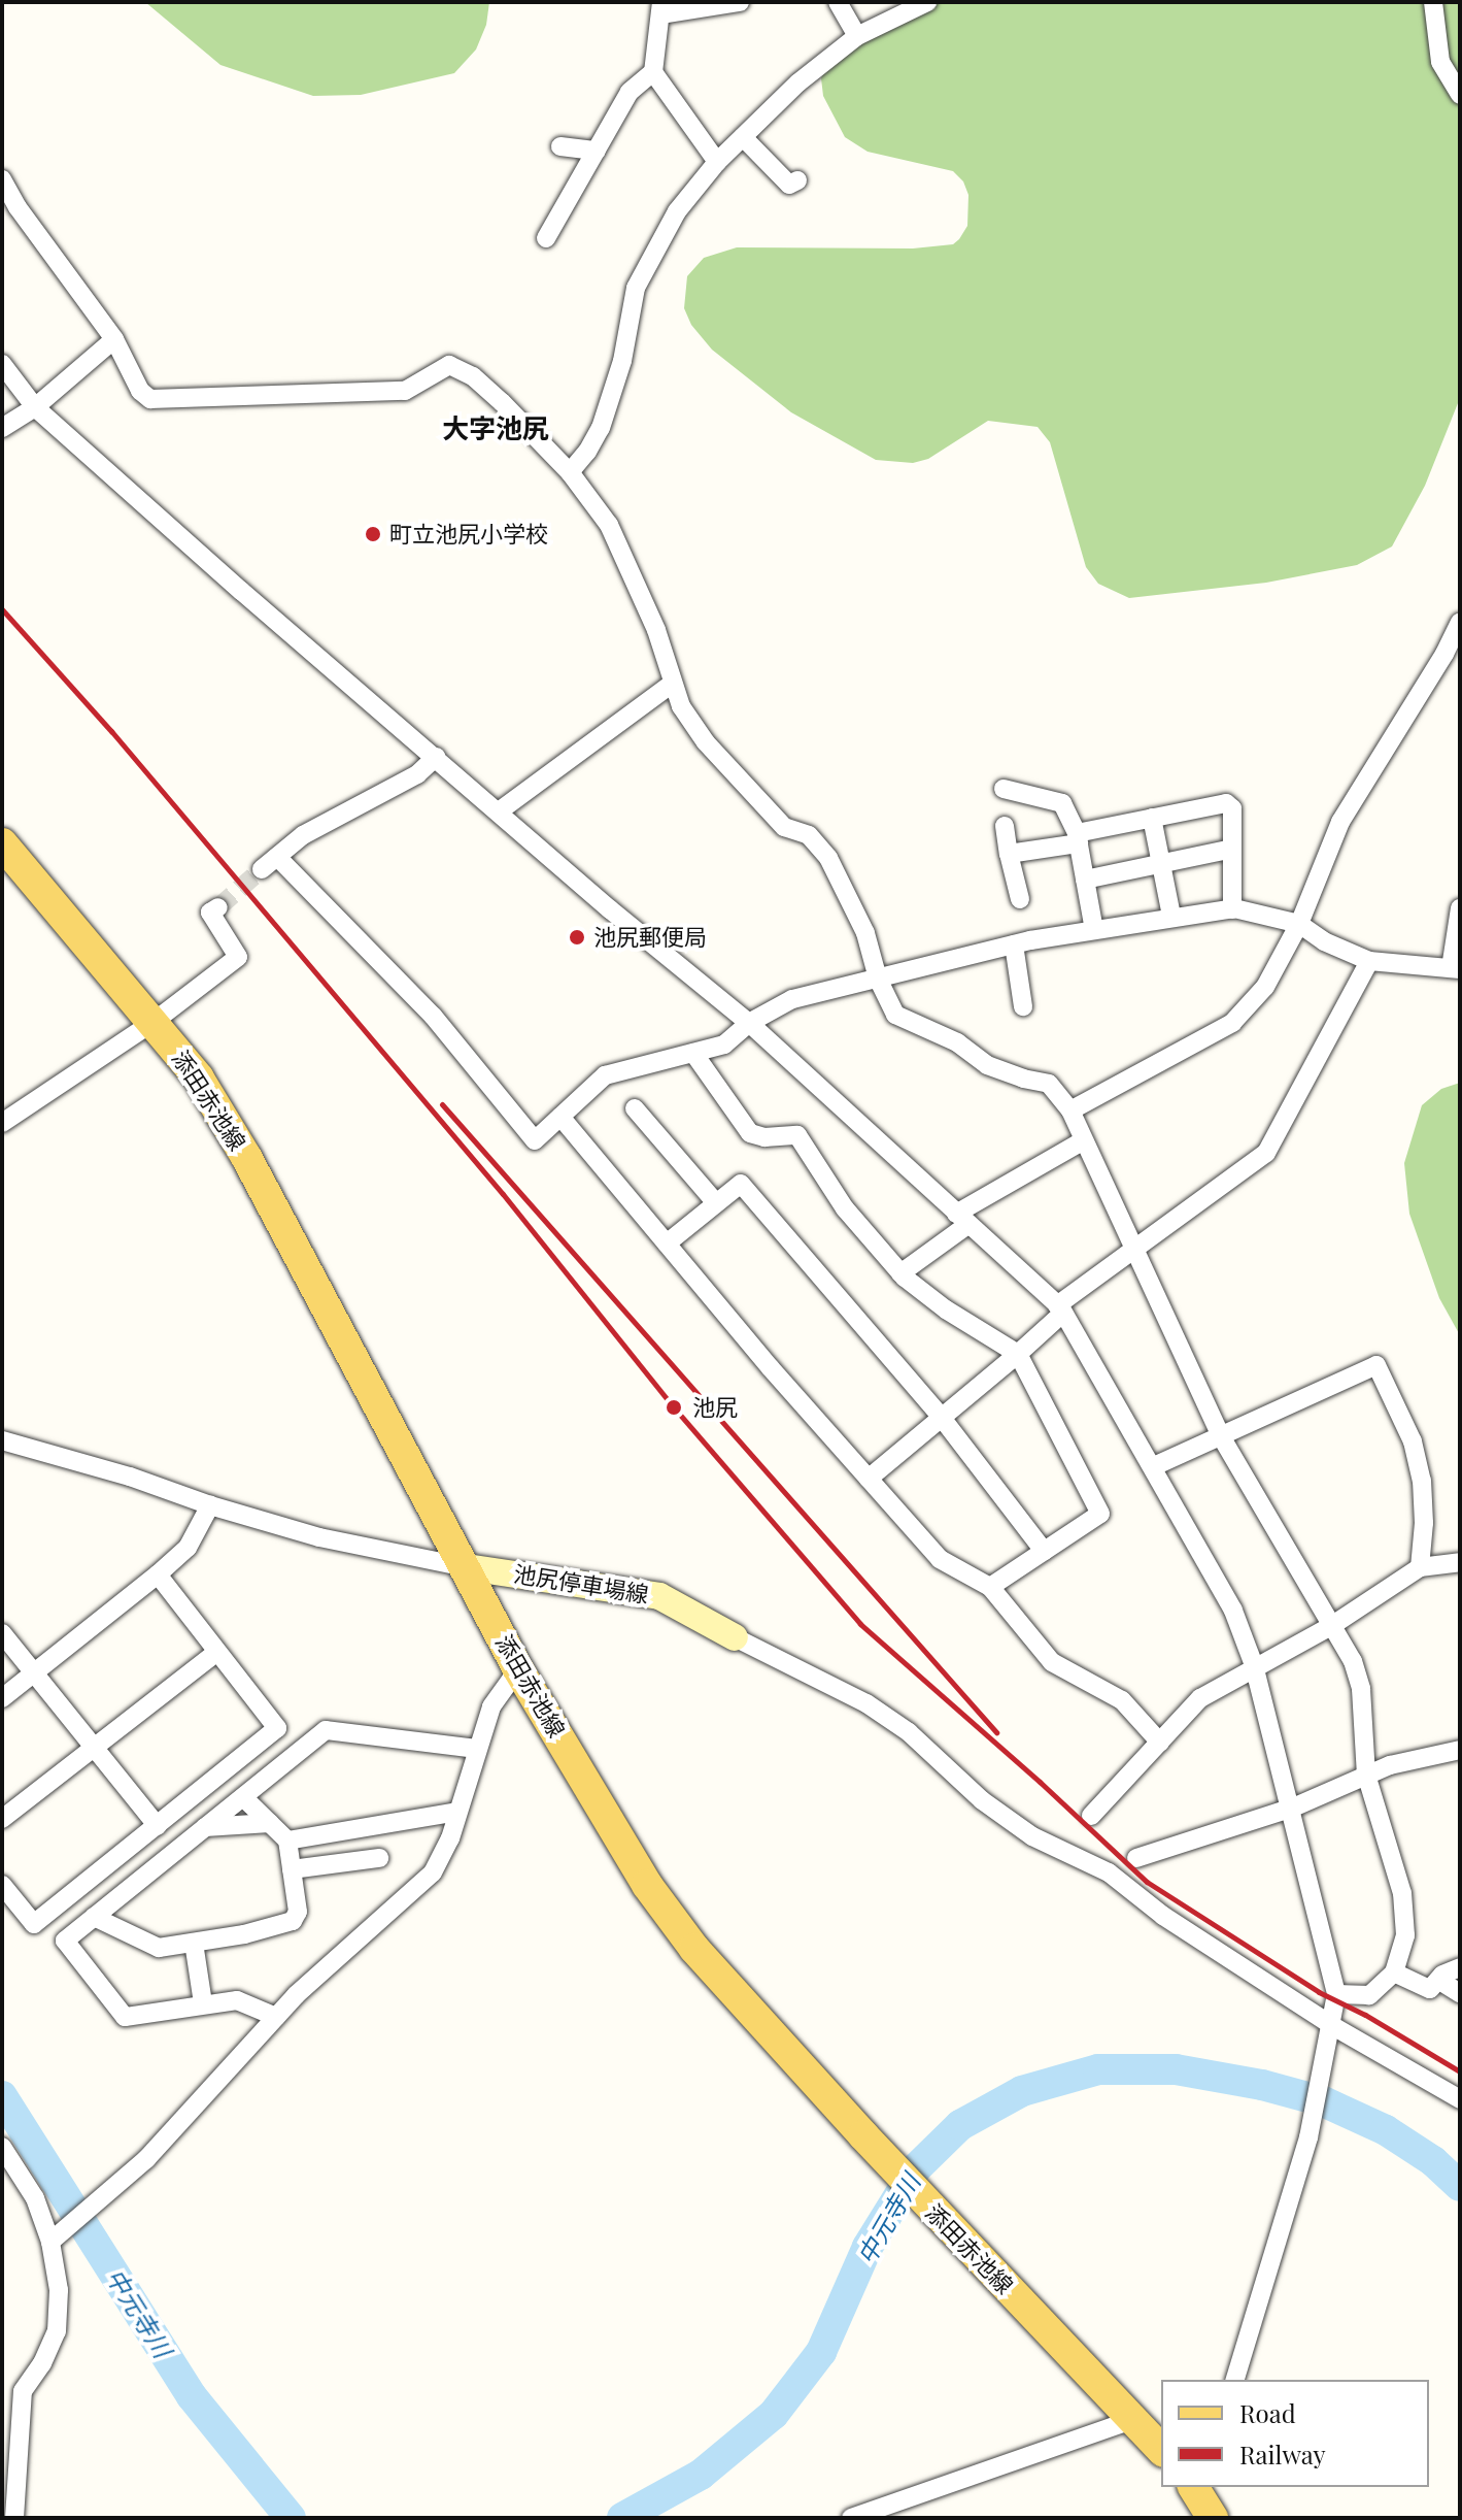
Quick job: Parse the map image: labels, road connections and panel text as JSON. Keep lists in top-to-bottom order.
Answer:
{
  "streets": {
    "main road": ["添田赤池線", "池尻停車場線"]
  },
  "crossings": [
    ["添田赤池線", "池尻停車場線"]
  ],
  "districts": ["大字池尻"],
  "water": ["中元寺川"],
  "places": ["町立池尻小学校", "池尻郵便局", "池尻"],
  "legend": ["Road", "Railway"]
}
